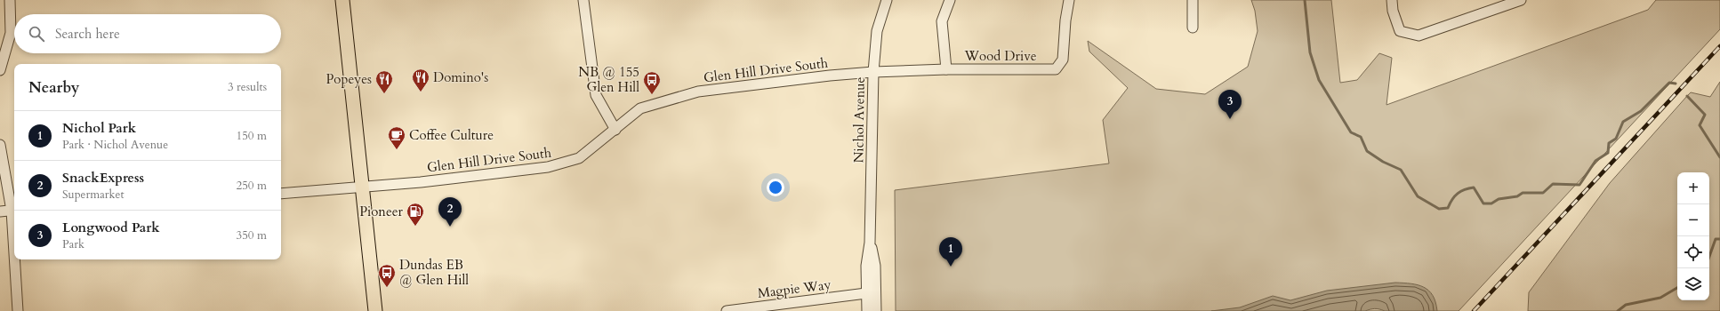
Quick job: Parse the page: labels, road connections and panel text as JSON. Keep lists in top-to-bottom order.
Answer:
{
  "streets": {
    "street": [
      "Wood Drive",
      "Glen Hill Drive South",
      "Nichol Avenue",
      "Magpie Way"
    ]
  },
  "crossings": [
    ["Wood Drive", "Glen Hill Drive South"],
    ["Wood Drive", "Nichol Avenue"],
    ["Glen Hill Drive South", "Nichol Avenue"],
    ["Nichol Avenue", "Magpie Way"]
  ],
  "places": {
    "restaurant": ["Domino's", "Popeyes"],
    "bus stop": ["NB @ 155 Glen Hill", "Dundas EB @ Glen Hill"],
    "cafe": ["Coffee Culture"],
    "fuel station": ["Pioneer"]
  },
  "page": {
    "search": "Search here",
    "heading": ["Nearby", "3 results"],
    "pins": ["3", "2", "1"],
    "list": [
      {
        "mark": "1",
        "name": "Nichol Park",
        "note": "Park · Nichol Avenue",
        "value": "150 m"
      },
      {
        "mark": "2",
        "name": "SnackExpress",
        "note": "Supermarket",
        "value": "250 m"
      },
      {
        "mark": "3",
        "name": "Longwood Park",
        "note": "Park",
        "value": "350 m"
      }
    ],
    "map_buttons": ["+", "−"]
  }
}
